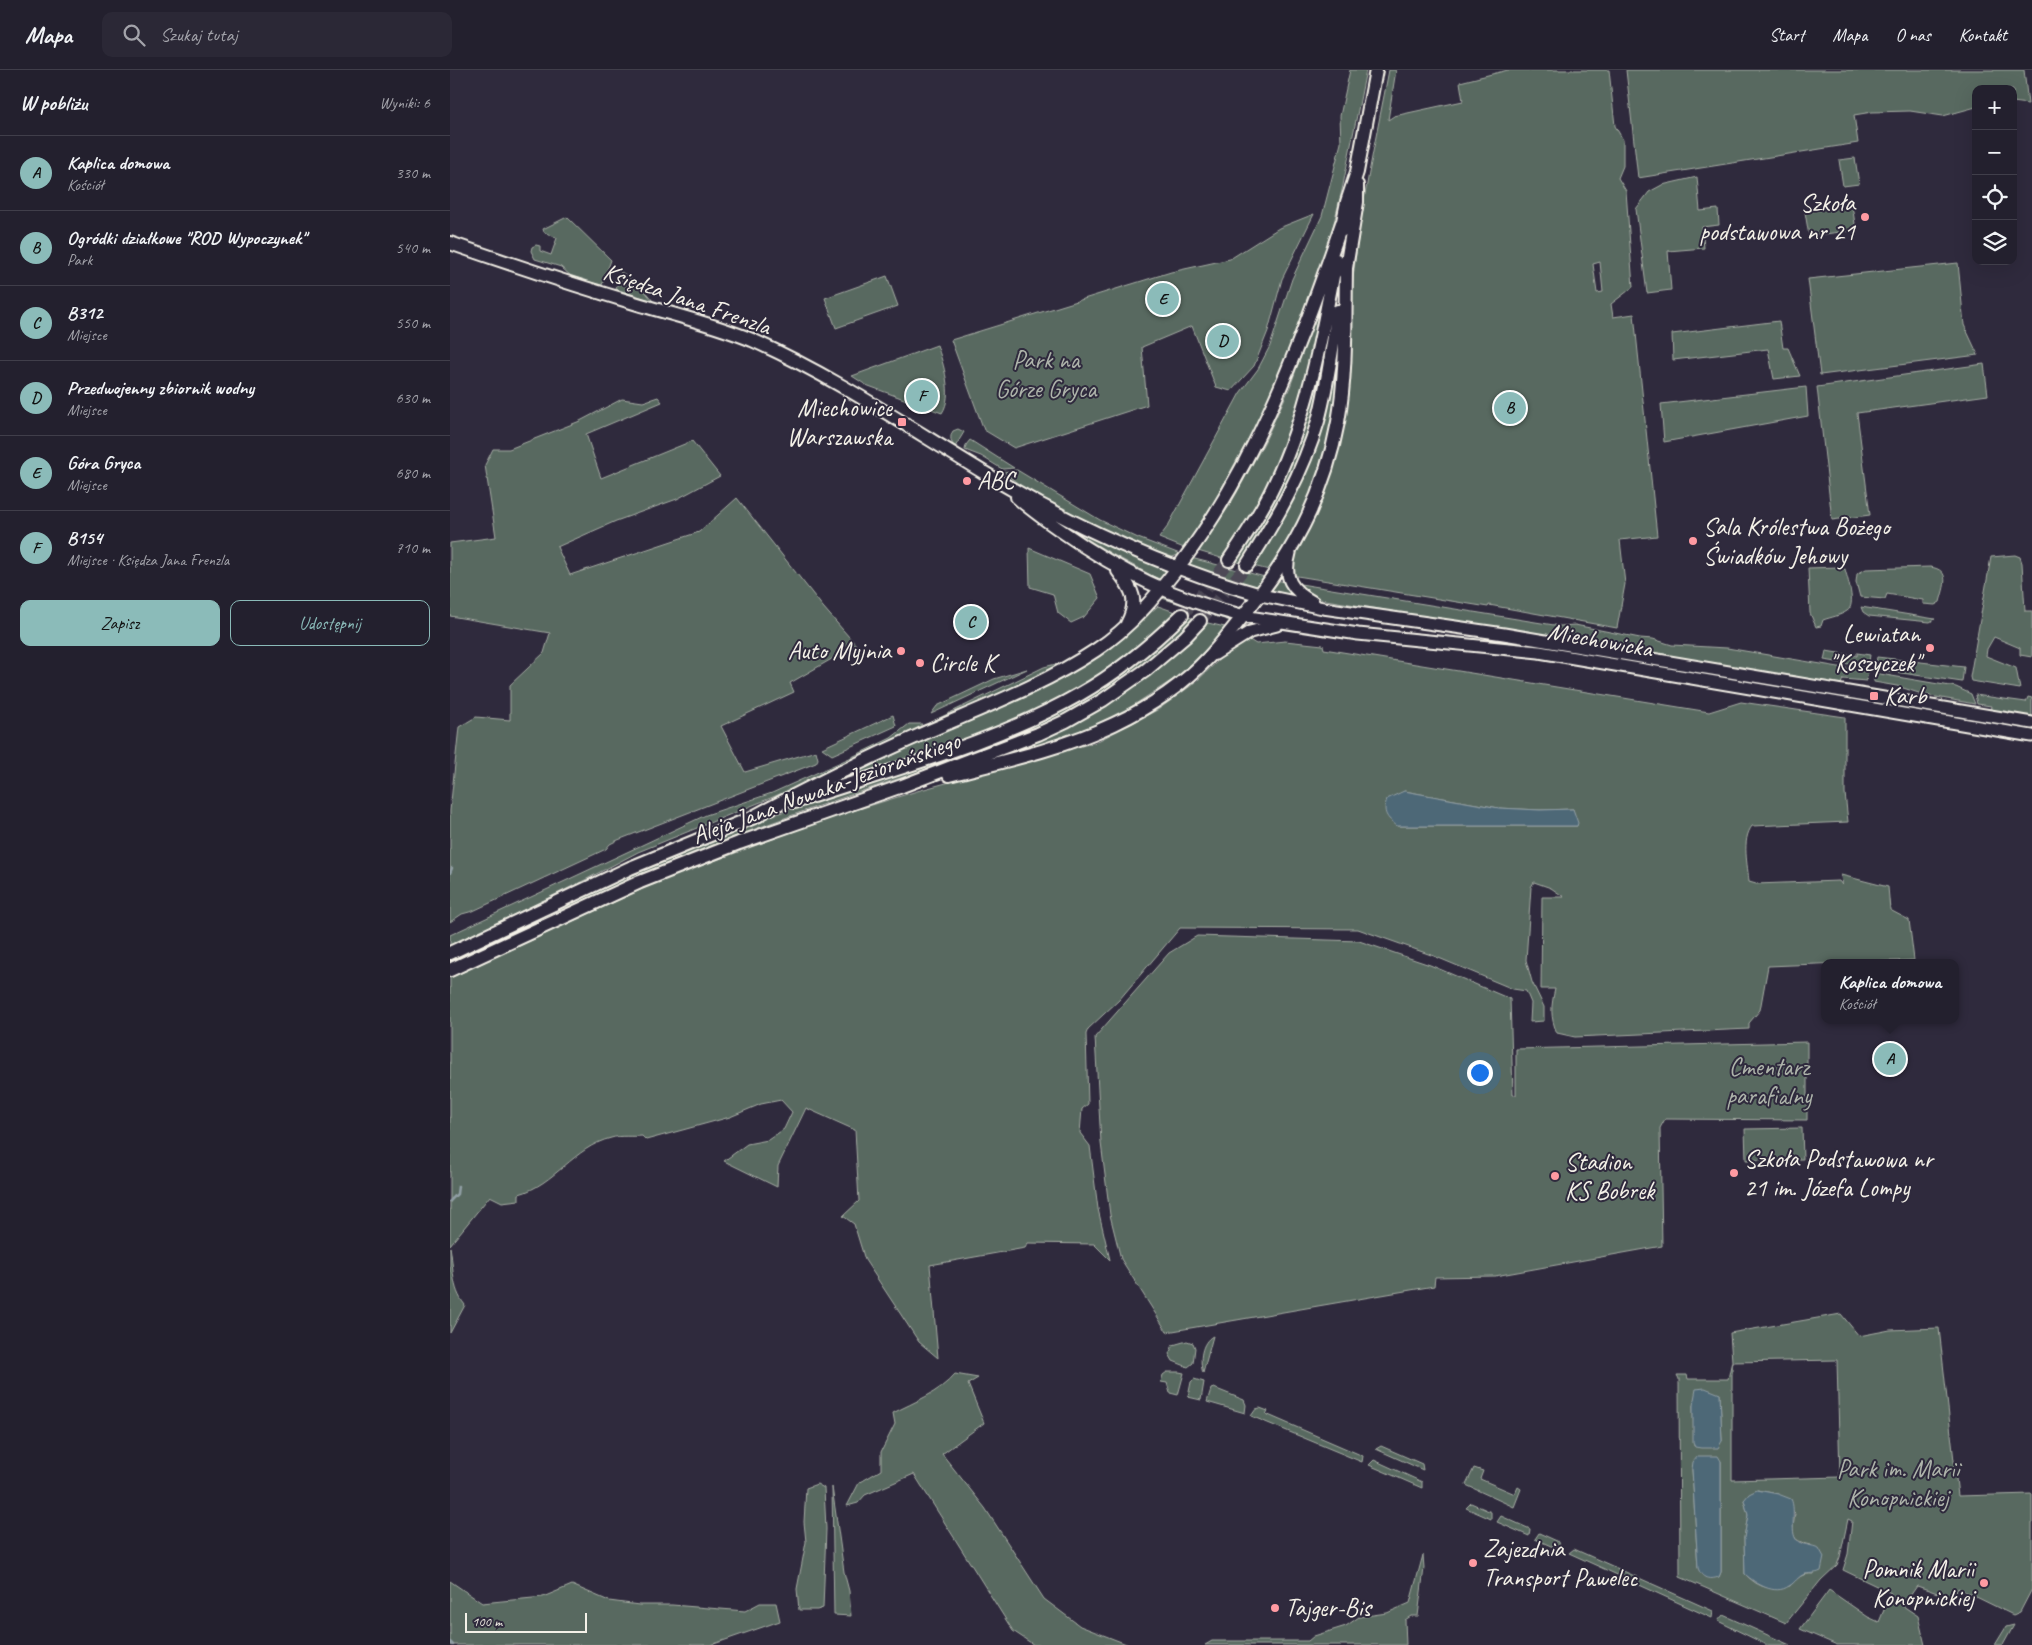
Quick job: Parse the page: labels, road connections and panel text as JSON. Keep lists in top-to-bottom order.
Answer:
{
  "streets": {
    "main road": ["Księdza Jana Frenzla", "Miechowicka", "Aleja Jana Nowaka-Jeziorańskiego"]
  },
  "crossings": [
    ["Księdza Jana Frenzla", "Miechowicka"]
  ],
  "parks": ["Park na Górze Gryca", "Cmentarz parafialny", "Park im. Marii Konopnickiej"],
  "places": {
    "other": [
      "Szkoła podstawowa nr 21",
      "ABC",
      "Sala Królestwa Bożego Świadków Jehowy",
      "Lewiatan \"Koszyczek\"",
      "Auto Myjnia",
      "Circle K",
      "Szkoła Podstawowa nr 21 im. Józefa Lompy",
      "Stadion KS Bobrek",
      "Zajezdnia Transport Pawelec",
      "Pomnik Marii Konopnickiej",
      "Tajger-Bis"
    ],
    "transit": ["Miechowice Warszawska", "Karb"]
  },
  "scale_bar": "100 m",
  "page": {
    "header": "Mapa",
    "search": "Szukaj tutaj",
    "nav": [
      "Start",
      "Mapa",
      "O nas",
      "Kontakt"
    ],
    "heading": ["W pobliżu", "Wyniki: 6"],
    "map_buttons": ["+", "−"],
    "list": [
      {
        "mark": "A",
        "name": "Kaplica domowa",
        "note": "Kościół",
        "value": "330 m"
      },
      {
        "mark": "B",
        "name": "Ogródki działkowe \"ROD Wypoczynek\"",
        "note": "Park",
        "value": "540 m"
      },
      {
        "mark": "C",
        "name": "B312",
        "note": "Miejsce",
        "value": "550 m"
      },
      {
        "mark": "D",
        "name": "Przedwojenny zbiornik wodny",
        "note": "Miejsce",
        "value": "630 m"
      },
      {
        "mark": "E",
        "name": "Góra Gryca",
        "note": "Miejsce",
        "value": "680 m"
      },
      {
        "mark": "F",
        "name": "B154",
        "note": "Miejsce · Księdza Jana Frenzla",
        "value": "710 m"
      }
    ],
    "pins": [
      "E",
      "D",
      "F",
      "B",
      "C",
      "A"
    ],
    "buttons": ["Zapisz", "Udostępnij"],
    "popup": ["Kaplica domowa", "Kościół"],
    "scale": "100 m"
  }
}
